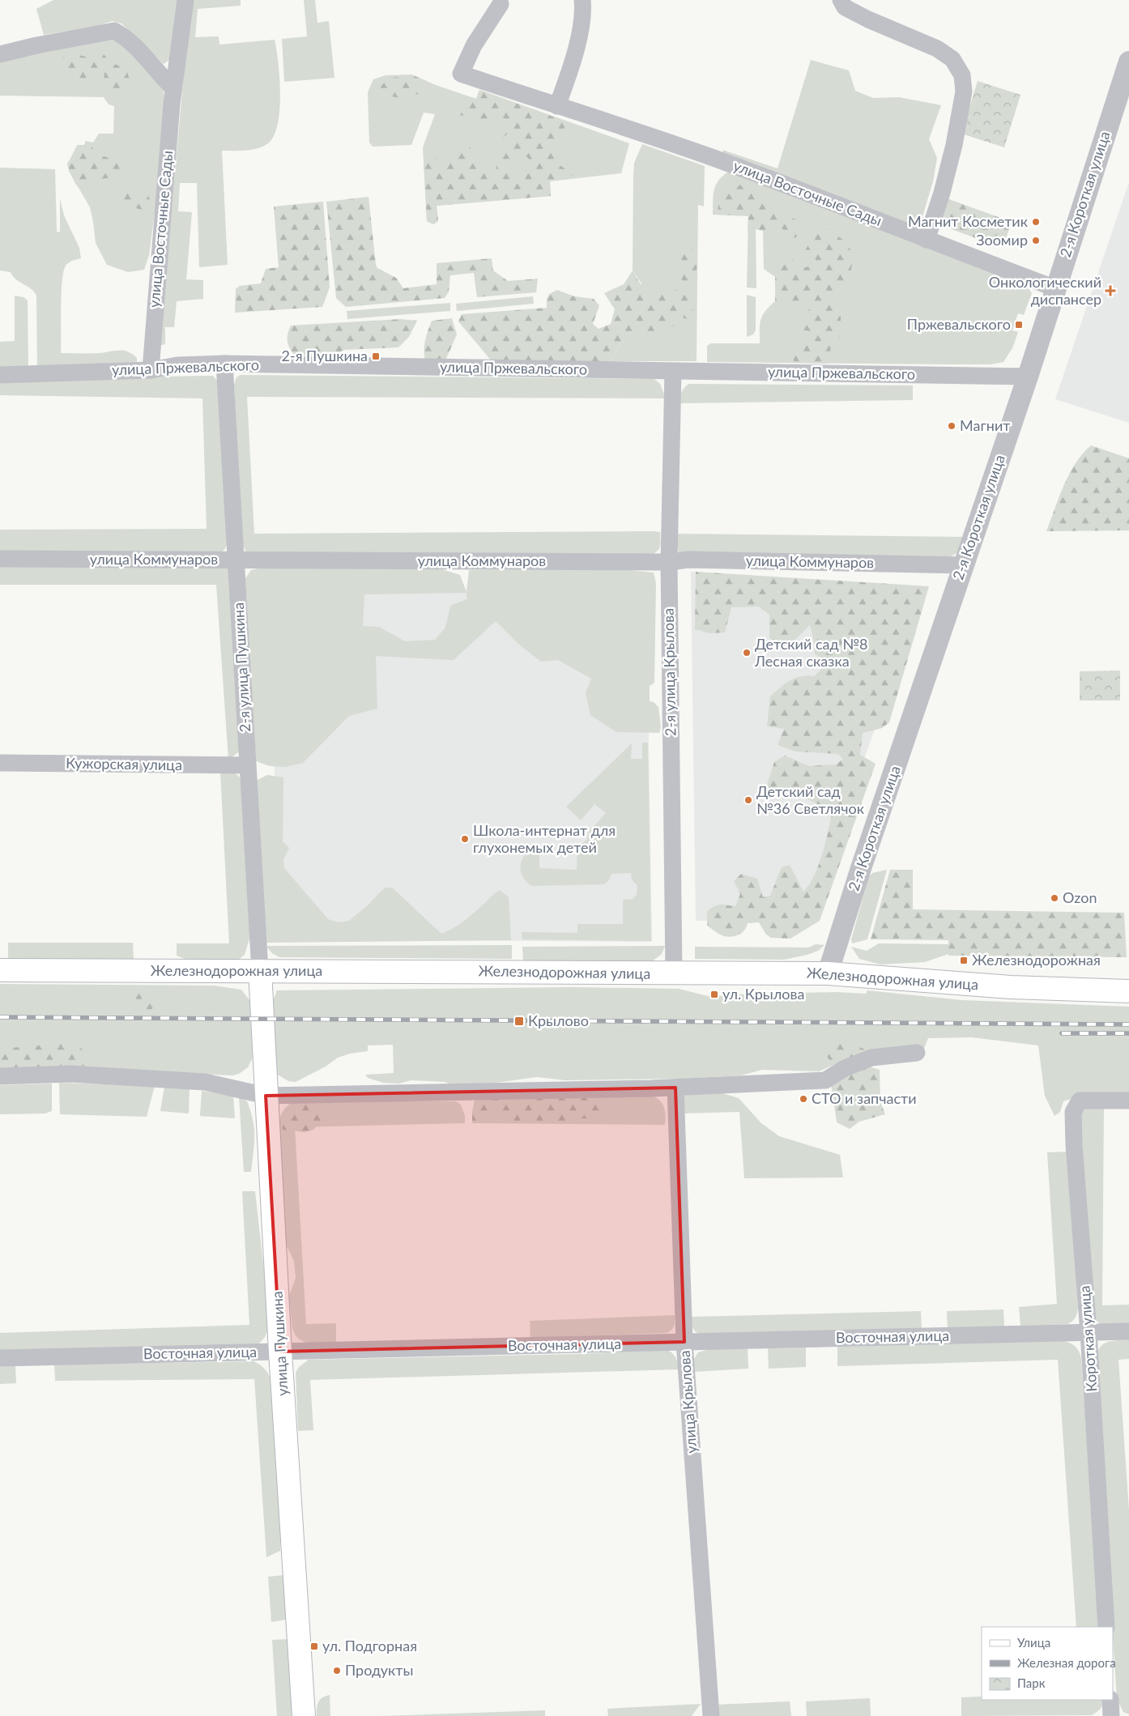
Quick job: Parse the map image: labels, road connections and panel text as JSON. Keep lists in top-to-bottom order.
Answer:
{
  "streets": {
    "main road": ["Железнодорожная улица", "улица Пушкина"],
    "street": [
      "улица Восточные Сады",
      "2-я Короткая улица",
      "улица Пржевальского",
      "улица Коммунаров",
      "2-я улица Пушкина",
      "2-я улица Крылова",
      "Кужорская улица",
      "Восточная улица",
      "Короткая улица",
      "улица Крылова"
    ]
  },
  "crossings": [
    ["улица Восточные Сады", "2-я Короткая улица"],
    ["улица Восточные Сады", "улица Пржевальского"],
    ["2-я Короткая улица", "улица Пржевальского"],
    ["2-я Короткая улица", "улица Коммунаров"],
    ["2-я Короткая улица", "Железнодорожная улица"],
    ["улица Пржевальского", "2-я улица Пушкина"],
    ["улица Пржевальского", "2-я улица Крылова"],
    ["улица Коммунаров", "2-я улица Пушкина"],
    ["улица Коммунаров", "2-я улица Крылова"],
    ["2-я улица Пушкина", "Кужорская улица"],
    ["2-я улица Пушкина", "Железнодорожная улица"],
    ["2-я улица Пушкина", "улица Пушкина"],
    ["2-я улица Крылова", "Железнодорожная улица"],
    ["Железнодорожная улица", "улица Пушкина"],
    ["Восточная улица", "Короткая улица"],
    ["Восточная улица", "улица Пушкина"],
    ["Восточная улица", "улица Крылова"]
  ],
  "places": {
    "other": [
      "Магнит Косметик",
      "Зоомир",
      "Магнит",
      "Детский сад №8 Лесная сказка",
      "Детский сад №36 Светлячок",
      "Школа-интернат для глухонемых детей",
      "Ozon",
      "СТО и запчасти",
      "Продукты"
    ],
    "health": ["Онкологический диспансер"],
    "transit": [
      "Пржевальского",
      "2-я Пушкина",
      "Железнодорожная",
      "ул. Крылова",
      "Крылово",
      "ул. Подгорная"
    ]
  },
  "legend": ["Улица", "Железная дорога", "Парк"]
}
